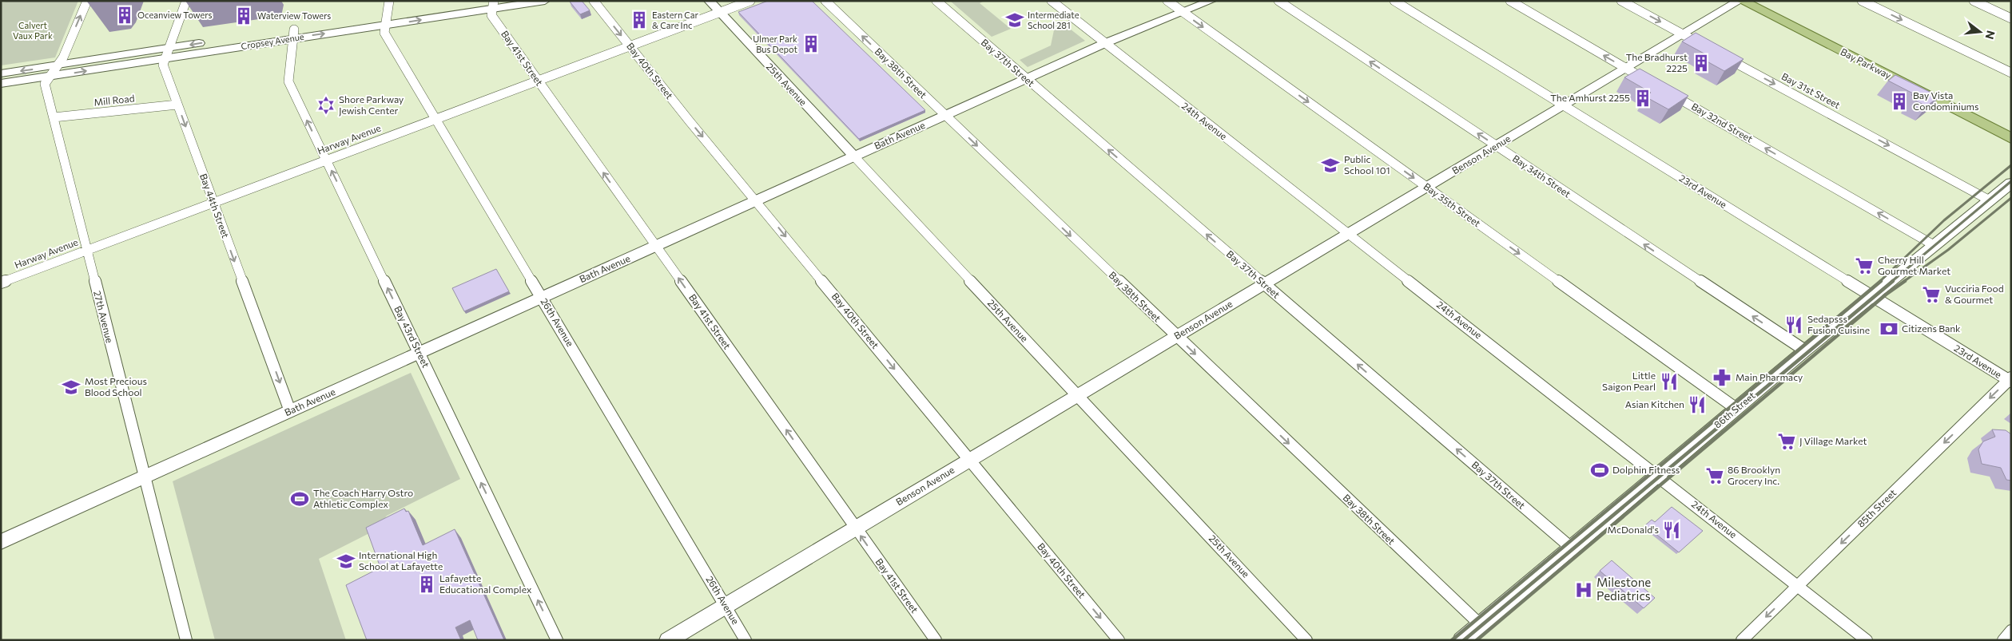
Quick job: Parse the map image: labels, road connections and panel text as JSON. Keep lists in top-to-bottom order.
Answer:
{
  "streets": {
    "main road": ["Bay Parkway"],
    "street": [
      "Cropsey Avenue",
      "Bay 41st Street",
      "Bay 37th Street",
      "Bay 40th Street",
      "Bay 38th Street",
      "25th Avenue",
      "Bay 31st Street",
      "Mill Road",
      "24th Avenue",
      "Bay 32nd Street",
      "Bath Avenue",
      "Harway Avenue",
      "Benson Avenue",
      "Bay 34th Street",
      "23rd Avenue",
      "Bay 35th Street",
      "Bay 44th Street",
      "27th Avenue",
      "26th Avenue",
      "Bay 43rd Street",
      "86th Street",
      "85th Street"
    ]
  },
  "crossings": [
    ["Cropsey Avenue", "Bay 41st Street"],
    ["Cropsey Avenue", "Bay 44th Street"],
    ["Cropsey Avenue", "27th Avenue"],
    ["Cropsey Avenue", "26th Avenue"],
    ["Cropsey Avenue", "Bay 43rd Street"],
    ["Bay 41st Street", "Bath Avenue"],
    ["Bay 41st Street", "Harway Avenue"],
    ["Bay 41st Street", "Benson Avenue"],
    ["Bay 37th Street", "Bath Avenue"],
    ["Bay 37th Street", "Benson Avenue"],
    ["Bay 37th Street", "86th Street"],
    ["Bay Parkway", "Benson Avenue"],
    ["Bay 40th Street", "Bath Avenue"],
    ["Bay 40th Street", "Harway Avenue"],
    ["Bay 40th Street", "Benson Avenue"],
    ["Bay 38th Street", "Bath Avenue"],
    ["Bay 38th Street", "Benson Avenue"],
    ["Bay 38th Street", "86th Street"],
    ["25th Avenue", "Bath Avenue"],
    ["25th Avenue", "Harway Avenue"],
    ["25th Avenue", "Benson Avenue"],
    ["Bay 31st Street", "86th Street"],
    ["Mill Road", "Bay 44th Street"],
    ["Mill Road", "27th Avenue"],
    ["24th Avenue", "Bath Avenue"],
    ["24th Avenue", "Benson Avenue"],
    ["24th Avenue", "86th Street"],
    ["24th Avenue", "85th Street"],
    ["Bay 32nd Street", "86th Street"],
    ["Bath Avenue", "Bay 35th Street"],
    ["Bath Avenue", "Bay 44th Street"],
    ["Bath Avenue", "27th Avenue"],
    ["Bath Avenue", "26th Avenue"],
    ["Bath Avenue", "Bay 43rd Street"],
    ["Harway Avenue", "Bay 44th Street"],
    ["Harway Avenue", "27th Avenue"],
    ["Harway Avenue", "26th Avenue"],
    ["Harway Avenue", "Bay 43rd Street"],
    ["Benson Avenue", "Bay 34th Street"],
    ["Benson Avenue", "23rd Avenue"],
    ["Benson Avenue", "Bay 35th Street"],
    ["Benson Avenue", "26th Avenue"],
    ["Bay 34th Street", "86th Street"],
    ["23rd Avenue", "86th Street"],
    ["23rd Avenue", "85th Street"],
    ["Bay 35th Street", "86th Street"]
  ],
  "one_way": [
    "Bay 41st Street",
    "Bay 37th Street",
    "Bay 40th Street",
    "Bay 31st Street",
    "Bay 32nd Street",
    "Bay 34th Street",
    "Bay 35th Street",
    "Bay 44th Street",
    "Bay 43rd Street",
    "85th Street"
  ],
  "parks": ["Calvert Vaux Park"],
  "places": {
    "building": [
      "Oceanview Towers",
      "Waterview Towers",
      "Eastern Car & Care Inc",
      "Ulmer Park Bus Depot",
      "The Bradhurst 2225",
      "The Amhurst 2255",
      "Bay Vista Condominiums",
      "Lafayette Educational Complex"
    ],
    "school or university": [
      "Intermediate School 281",
      "Public School 101",
      "Most Precious Blood School",
      "International High School at Lafayette"
    ],
    "synagogue": ["Shore Parkway Jewish Center"],
    "supermarket": [
      "Cherry Hill Gourmet Market",
      "Vucciria Food & Gourmet",
      "J Village Market",
      "86 Brooklyn Grocery Inc."
    ],
    "restaurant": [
      "Sedapsss Fusion Cuisine",
      "Little Saigon Pearl",
      "Asian Kitchen",
      "McDonald's"
    ],
    "bank": ["Citizens Bank"],
    "pharmacy": ["Main Pharmacy"],
    "sports": ["Dolphin Fitness", "The Coach Harry Ostro Athletic Complex"],
    "hospital": ["Milestone Pediatrics"]
  },
  "north": "right"
}
